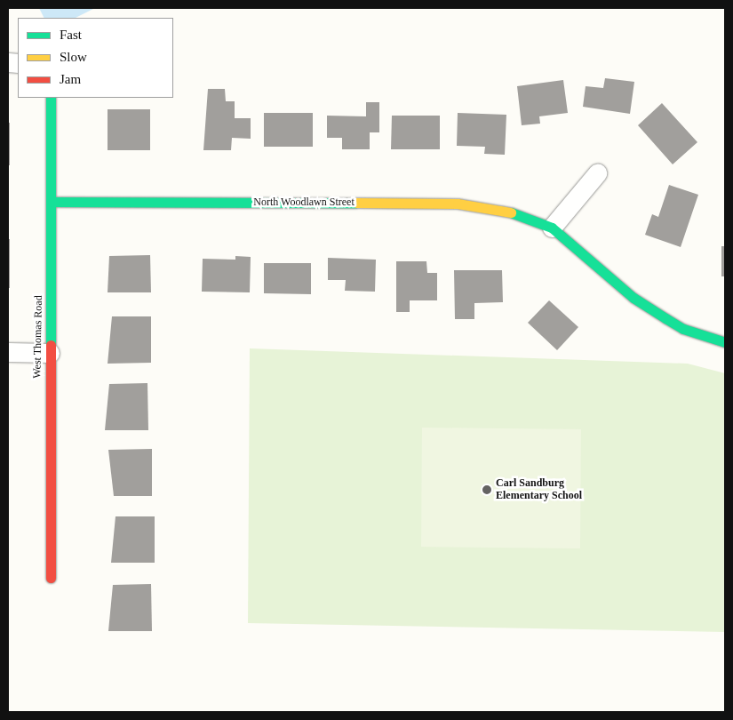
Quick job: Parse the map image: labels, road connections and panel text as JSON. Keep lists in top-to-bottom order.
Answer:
{
  "streets": {
    "street": ["North Woodlawn Street", "West Thomas Road"]
  },
  "crossings": [
    ["North Woodlawn Street", "West Thomas Road"]
  ],
  "places": ["Carl Sandburg Elementary School"],
  "legend": ["Fast", "Slow", "Jam"]
}
